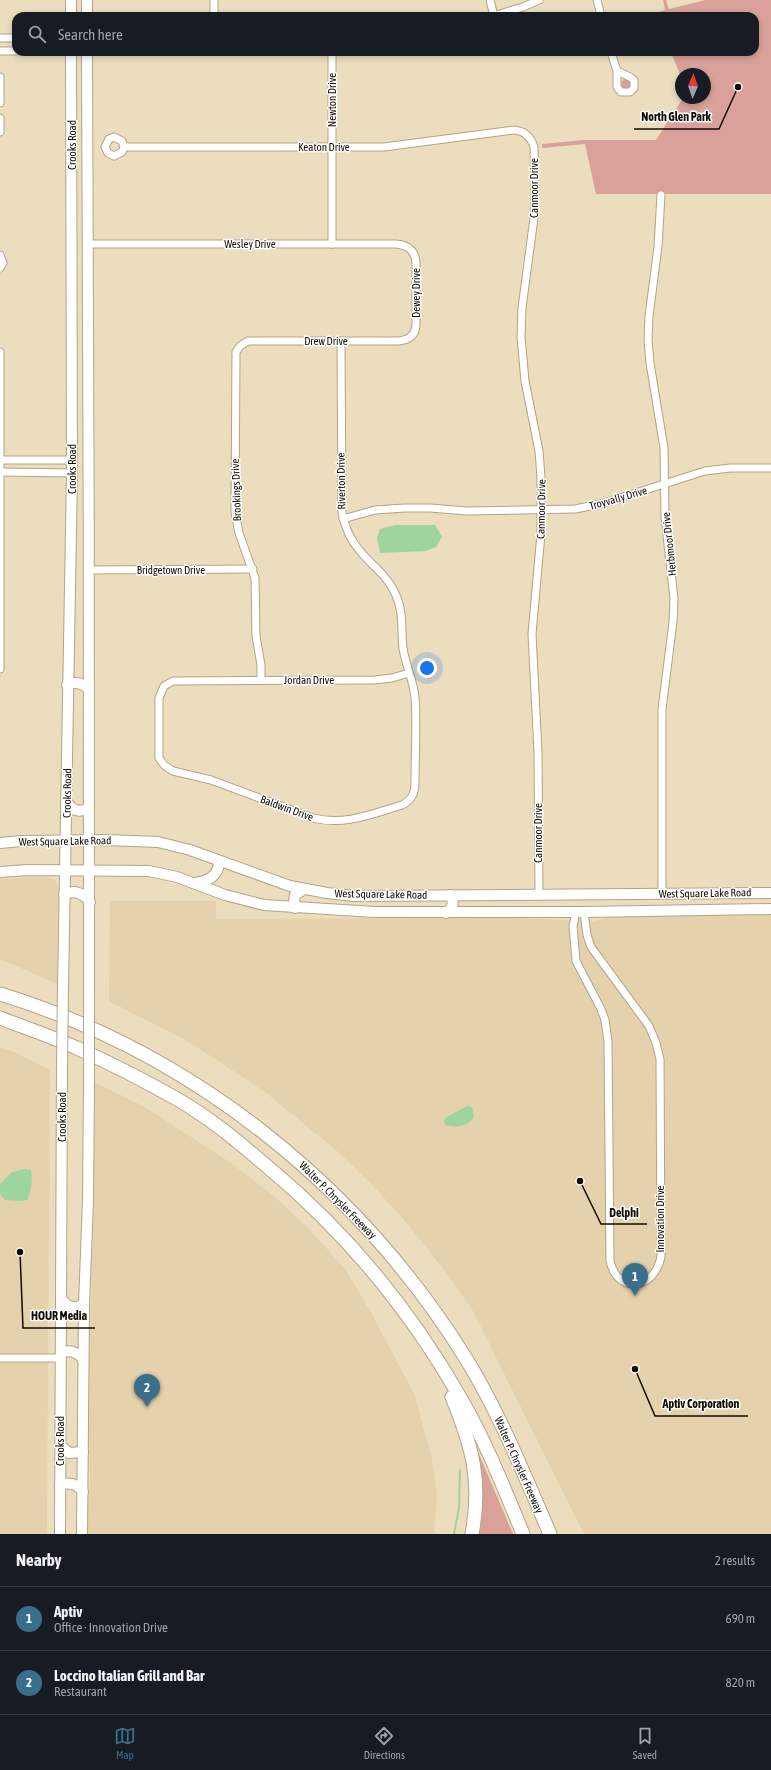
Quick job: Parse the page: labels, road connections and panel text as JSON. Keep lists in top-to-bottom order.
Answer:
{
  "streets": {
    "highway": ["Walter P. Chrysler Freeway"],
    "main road": ["Crooks Road", "West Square Lake Road"],
    "street": [
      "Newton Drive",
      "Keaton Drive",
      "Canmoor Drive",
      "Wesley Drive",
      "Dewey Drive",
      "Drew Drive",
      "Riverton Drive",
      "Brookings Drive",
      "Troyvally Drive",
      "Herbmoor Drive",
      "Bridgetown Drive",
      "Jordan Drive",
      "Baldwin Drive",
      "Innovation Drive"
    ]
  },
  "crossings": [
    ["Newton Drive", "Keaton Drive"],
    ["Newton Drive", "Wesley Drive"],
    ["Crooks Road", "Wesley Drive"],
    ["Crooks Road", "Bridgetown Drive"],
    ["Crooks Road", "West Square Lake Road"],
    ["Keaton Drive", "Canmoor Drive"],
    ["Canmoor Drive", "Troyvally Drive"],
    ["Canmoor Drive", "West Square Lake Road"],
    ["Wesley Drive", "Dewey Drive"],
    ["Dewey Drive", "Drew Drive"],
    ["Drew Drive", "Riverton Drive"],
    ["Drew Drive", "Brookings Drive"],
    ["Riverton Drive", "Troyvally Drive"],
    ["Riverton Drive", "Jordan Drive"],
    ["Riverton Drive", "Baldwin Drive"],
    ["Brookings Drive", "Bridgetown Drive"],
    ["Brookings Drive", "Jordan Drive"],
    ["Troyvally Drive", "Herbmoor Drive"],
    ["Herbmoor Drive", "West Square Lake Road"],
    ["Jordan Drive", "Baldwin Drive"],
    ["West Square Lake Road", "Innovation Drive"]
  ],
  "places": [
    "North Glen Park",
    "Delphi",
    "HOUR Media",
    "Aptiv Corporation"
  ],
  "north": "top",
  "page": {
    "search": "Search here",
    "pins": ["1", "2"],
    "heading": ["Nearby", "2 results"],
    "list": [
      {
        "mark": "1",
        "name": "Aptiv",
        "note": "Office · Innovation Drive",
        "value": "690 m"
      },
      {
        "mark": "2",
        "name": "Loccino Italian Grill and Bar",
        "note": "Restaurant",
        "value": "820 m"
      }
    ],
    "nav": ["Map", "Directions", "Saved"]
  }
}
